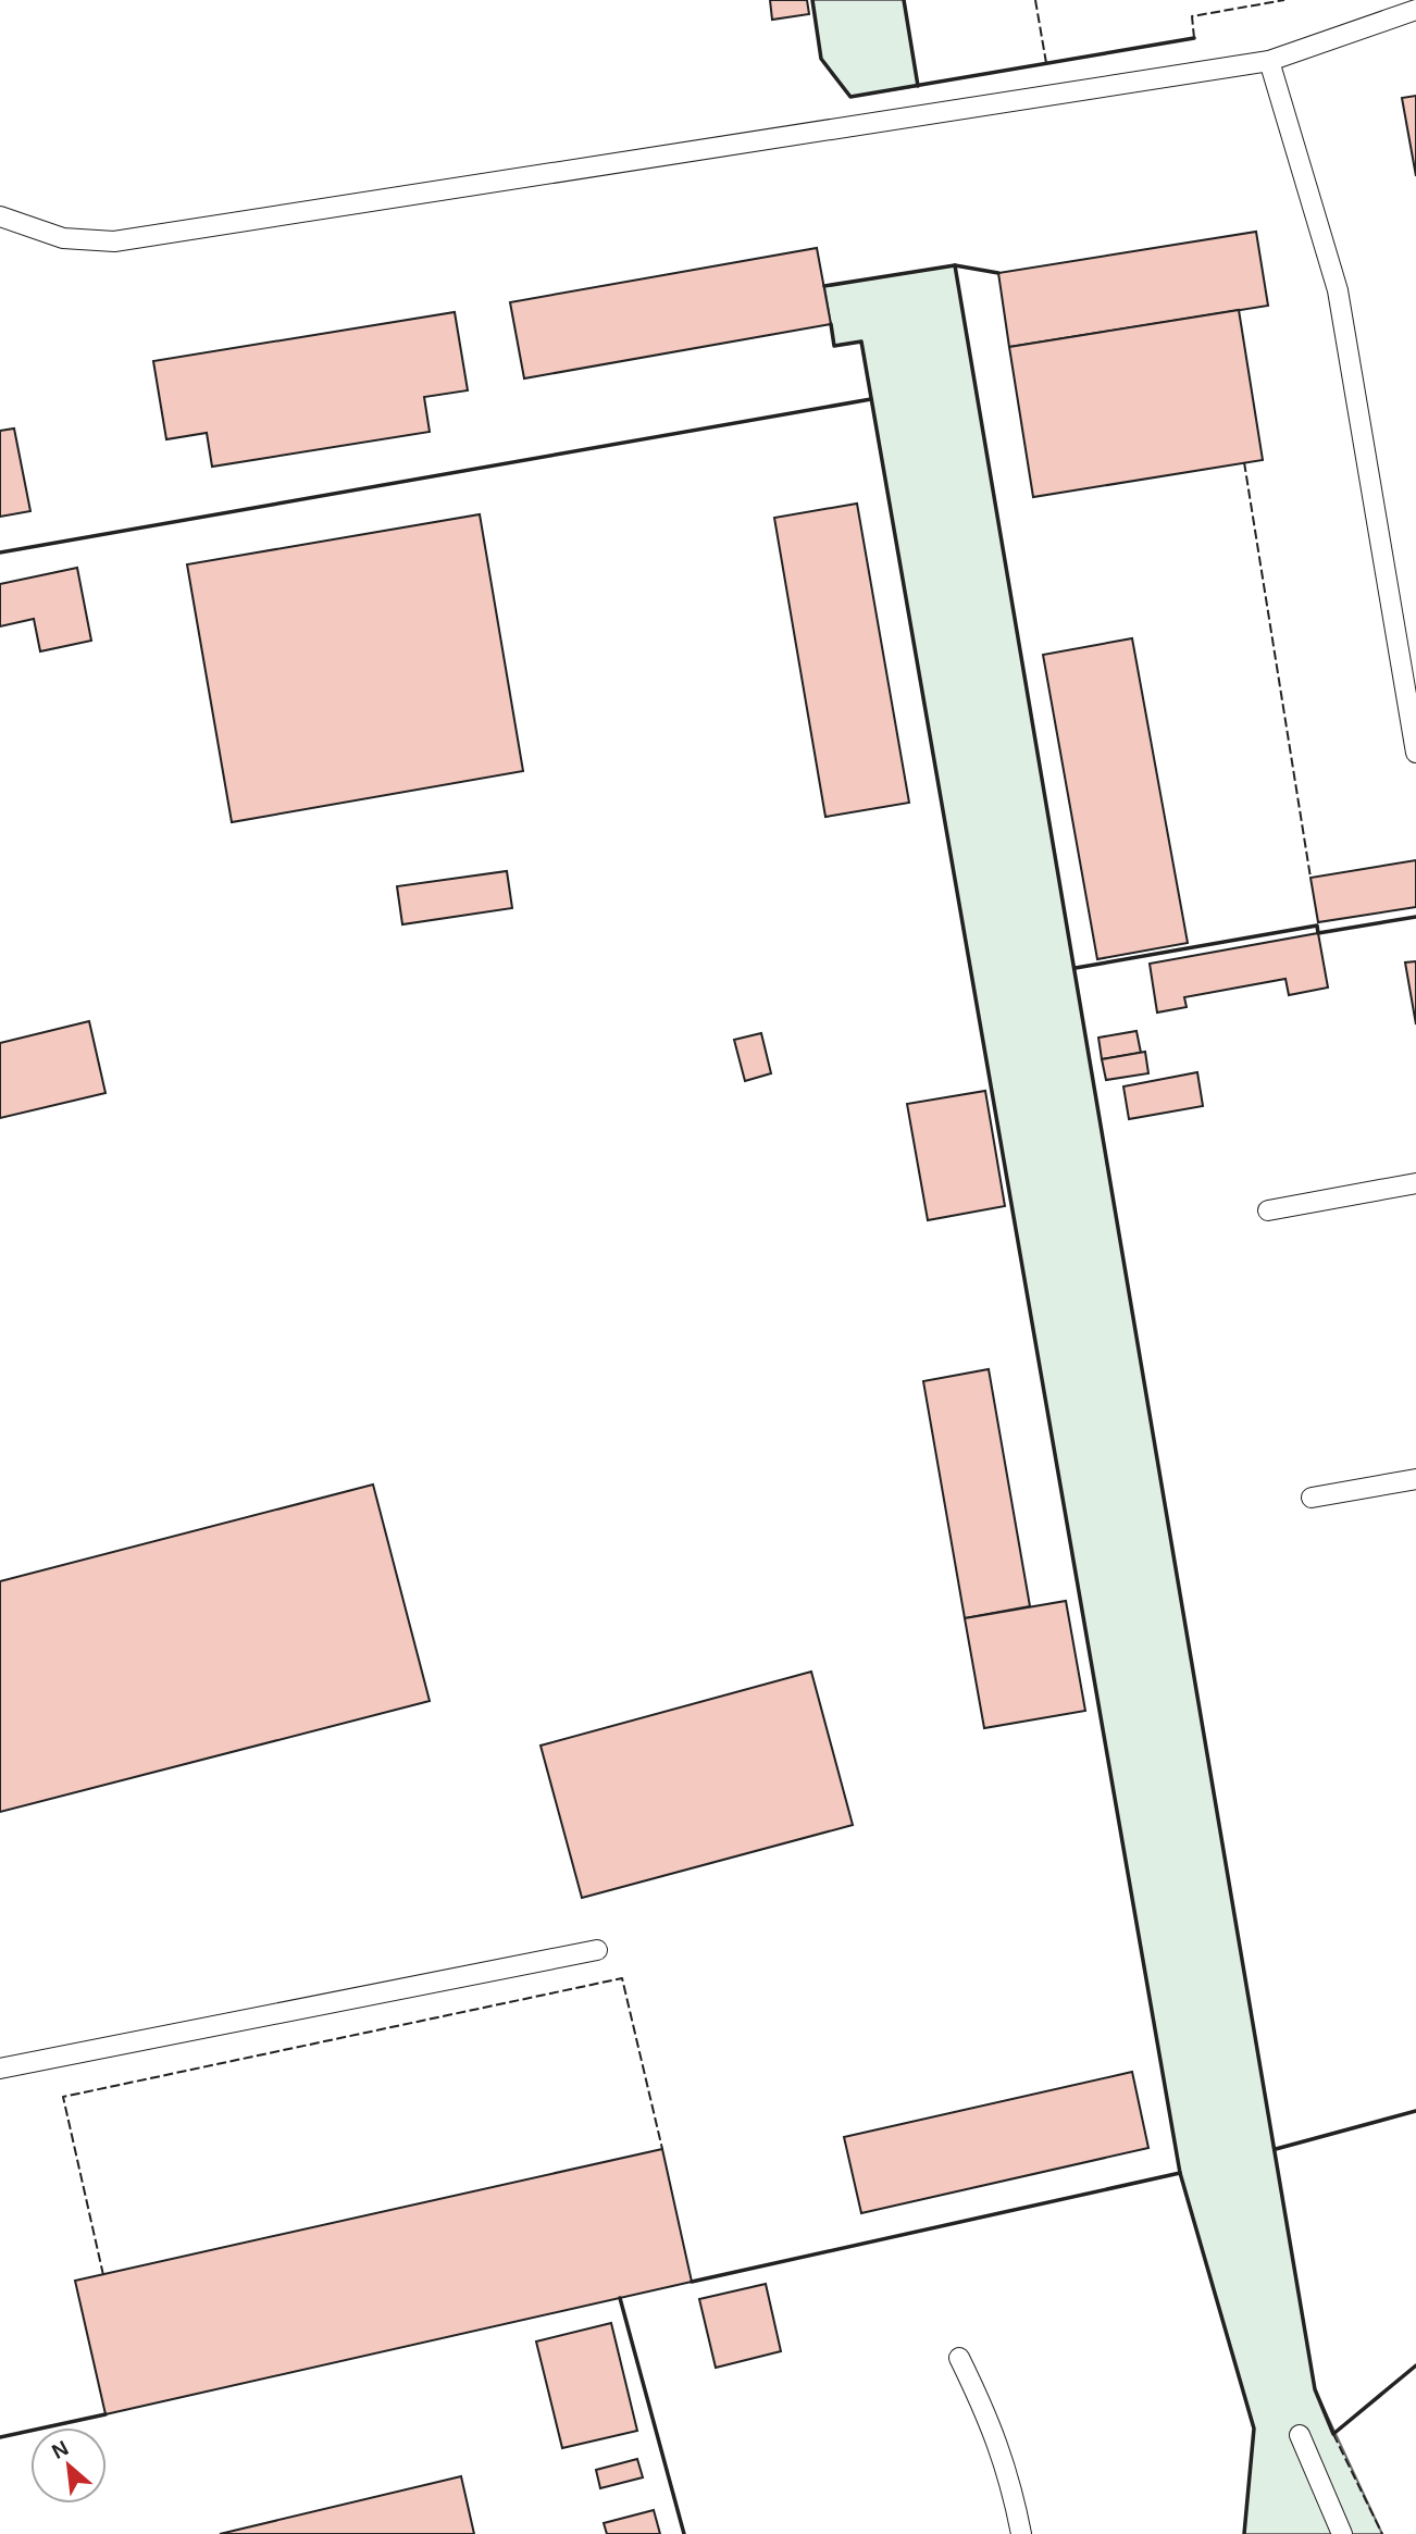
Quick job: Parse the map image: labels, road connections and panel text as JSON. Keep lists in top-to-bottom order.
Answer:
{
  "north": "top left"
}
